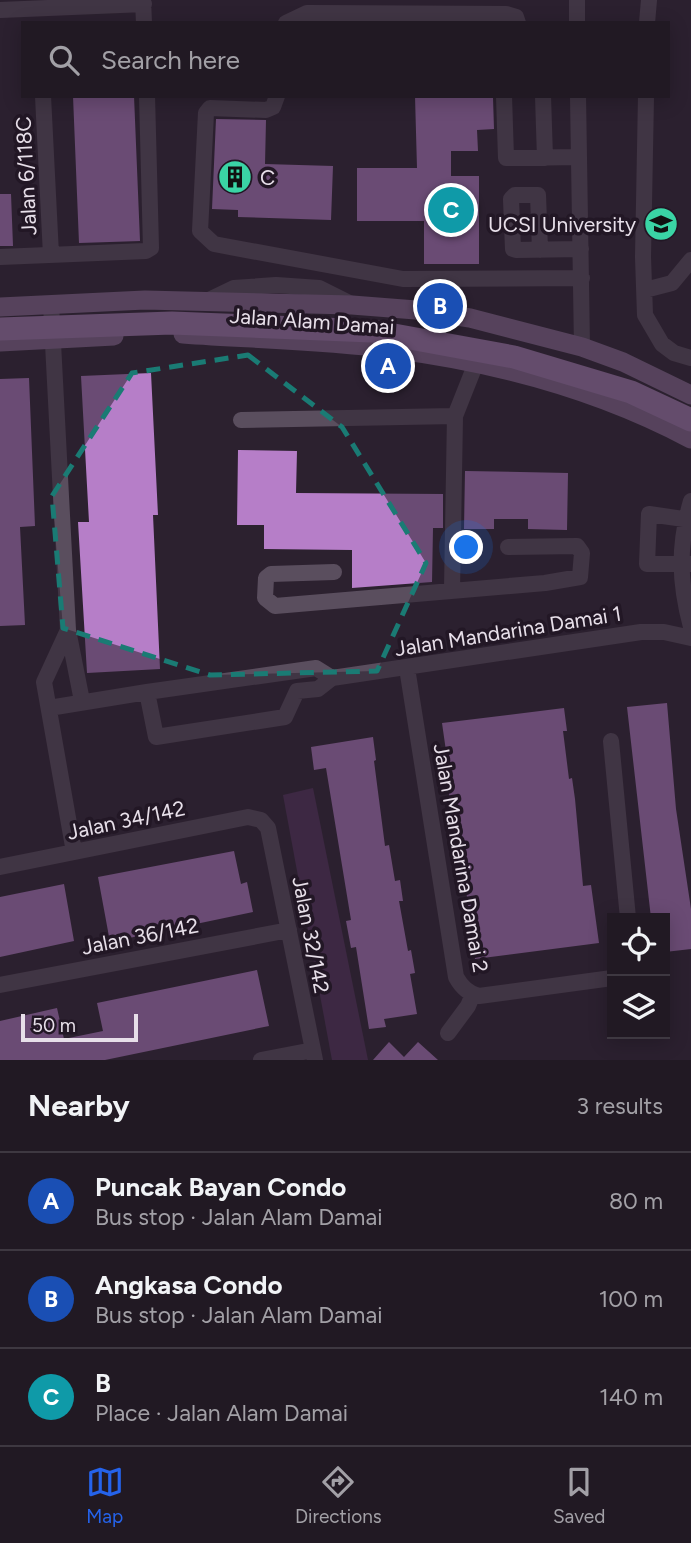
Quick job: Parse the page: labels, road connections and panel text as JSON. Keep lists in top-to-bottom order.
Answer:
{
  "streets": {
    "main road": ["Jalan Alam Damai"],
    "street": [
      "Jalan 6/118C",
      "Jalan Mandarina Damai 1",
      "Jalan 34/142",
      "Jalan Mandarina Damai 2",
      "Jalan 32/142",
      "Jalan 36/142"
    ]
  },
  "crossings": [
    ["Jalan Mandarina Damai 1", "Jalan Mandarina Damai 2"],
    ["Jalan 34/142", "Jalan 32/142"],
    ["Jalan 32/142", "Jalan 36/142"]
  ],
  "places": {
    "building": ["C"],
    "school or university": ["UCSI University"]
  },
  "scale_bar": "50 m",
  "page": {
    "search": "Search here",
    "pins": ["C", "B", "A"],
    "scale": "50 m",
    "heading": ["Nearby", "3 results"],
    "list": [
      {
        "mark": "A",
        "name": "Puncak Bayan Condo",
        "note": "Bus stop · Jalan Alam Damai",
        "value": "80 m"
      },
      {
        "mark": "B",
        "name": "Angkasa Condo",
        "note": "Bus stop · Jalan Alam Damai",
        "value": "100 m"
      },
      {
        "mark": "C",
        "name": "B",
        "note": "Place · Jalan Alam Damai",
        "value": "140 m"
      }
    ],
    "nav": ["Map", "Directions", "Saved"]
  }
}
